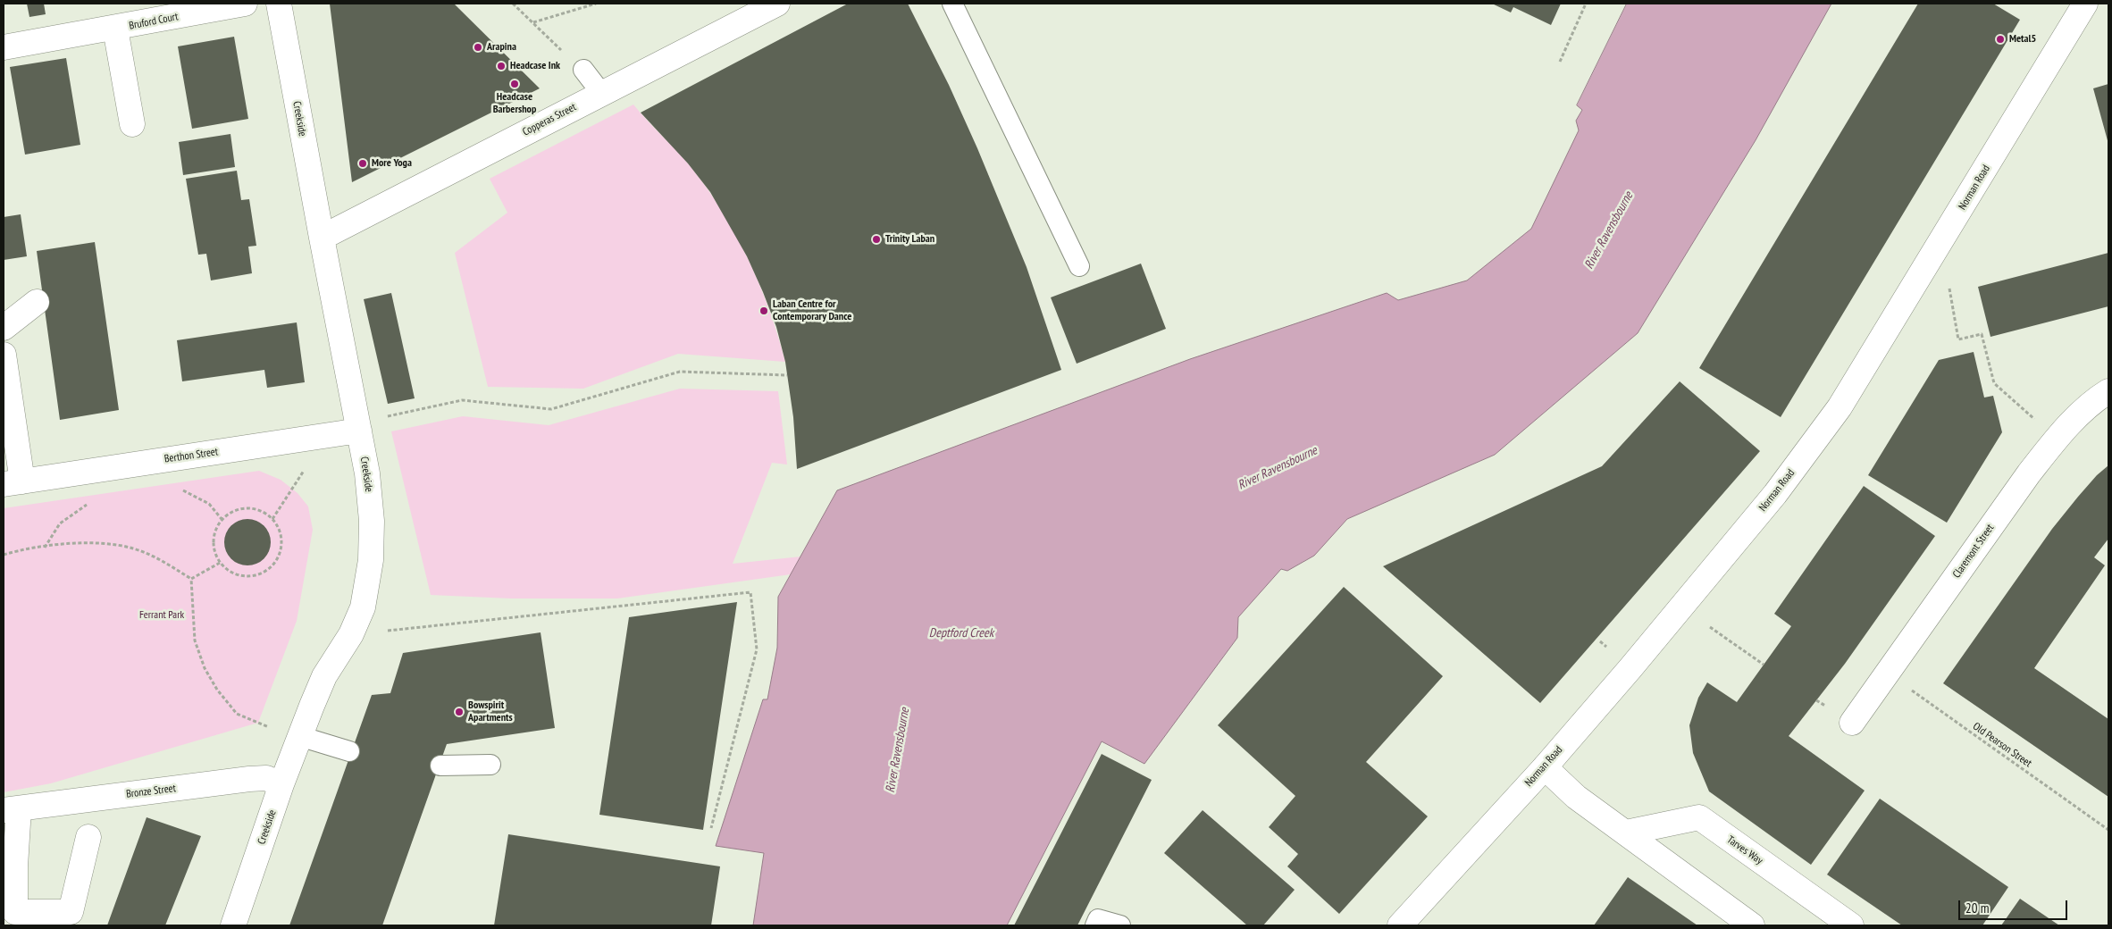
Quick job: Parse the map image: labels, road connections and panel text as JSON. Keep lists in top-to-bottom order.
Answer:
{
  "streets": {
    "street": [
      "Bruford Court",
      "Creekside",
      "Copperas Street",
      "Norman Road",
      "Berthon Street",
      "Claremont Street",
      "Bronze Street",
      "Tarves Way"
    ],
    "path": ["Old Pearson Street"]
  },
  "crossings": [
    ["Creekside", "Copperas Street"],
    ["Creekside", "Berthon Street"],
    ["Creekside", "Bronze Street"],
    ["Claremont Street", "Old Pearson Street"]
  ],
  "water": ["River Ravensbourne", "Deptford Creek"],
  "parks": ["Ferrant Park"],
  "places": [
    "Metal5",
    "Arapina",
    "Headcase Ink",
    "Headcase Barbershop",
    "More Yoga",
    "Trinity Laban",
    "Laban Centre for Contemporary Dance",
    "Bowspirit Apartments"
  ],
  "scale_bar": "20 m"
}
